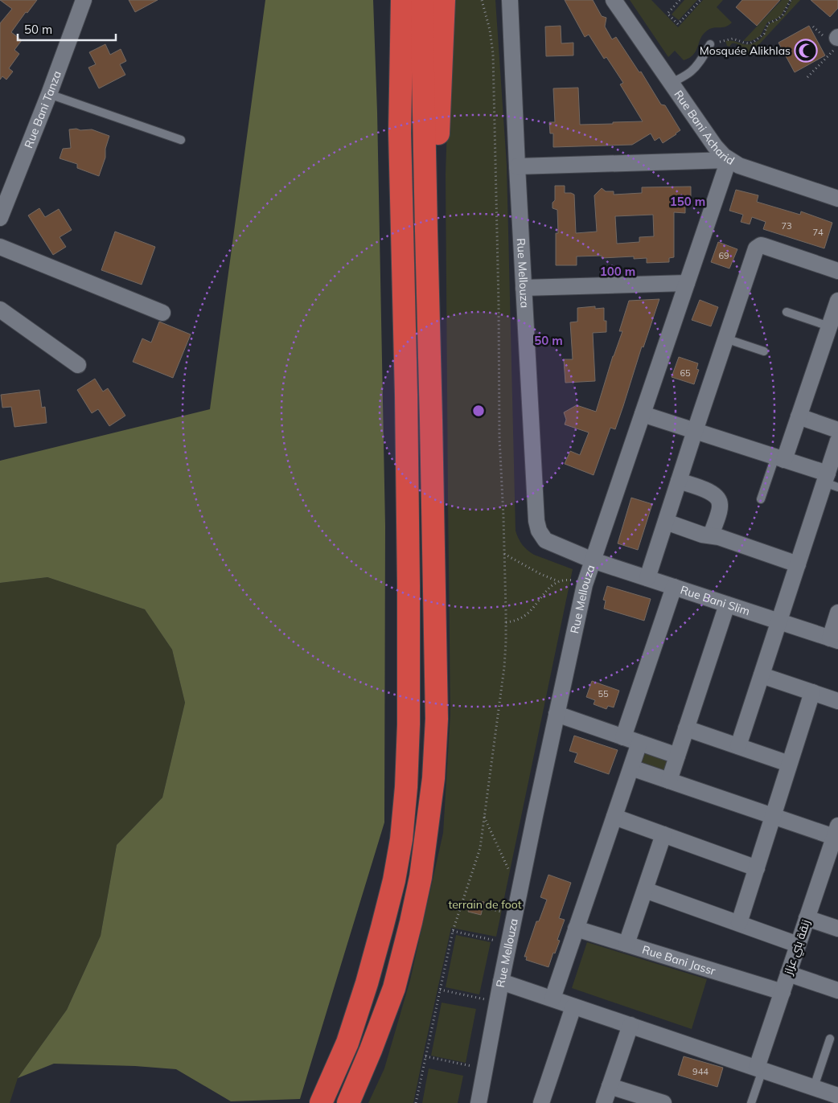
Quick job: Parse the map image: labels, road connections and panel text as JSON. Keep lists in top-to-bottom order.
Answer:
{
  "streets": {
    "street": [
      "Rue Bani Tanza",
      "Rue Bani Acharid",
      "Rue Mellouza",
      "Rue Bani Slim",
      "زنقة بني عزاز",
      "Rue Bani Jassr"
    ]
  },
  "crossings": [
    ["Rue Mellouza", "Rue Bani Slim"],
    ["زنقة بني عزاز", "Rue Bani Jassr"]
  ],
  "parks": ["terrain de foot"],
  "places": {
    "mosque": ["Mosquée Alikhlas"]
  },
  "house_numbers": [
    "73",
    "74",
    "69",
    "65",
    "55",
    "944"
  ],
  "scale_bar": "50 m",
  "rings": ["150 m", "100 m", "50 m"]
}
